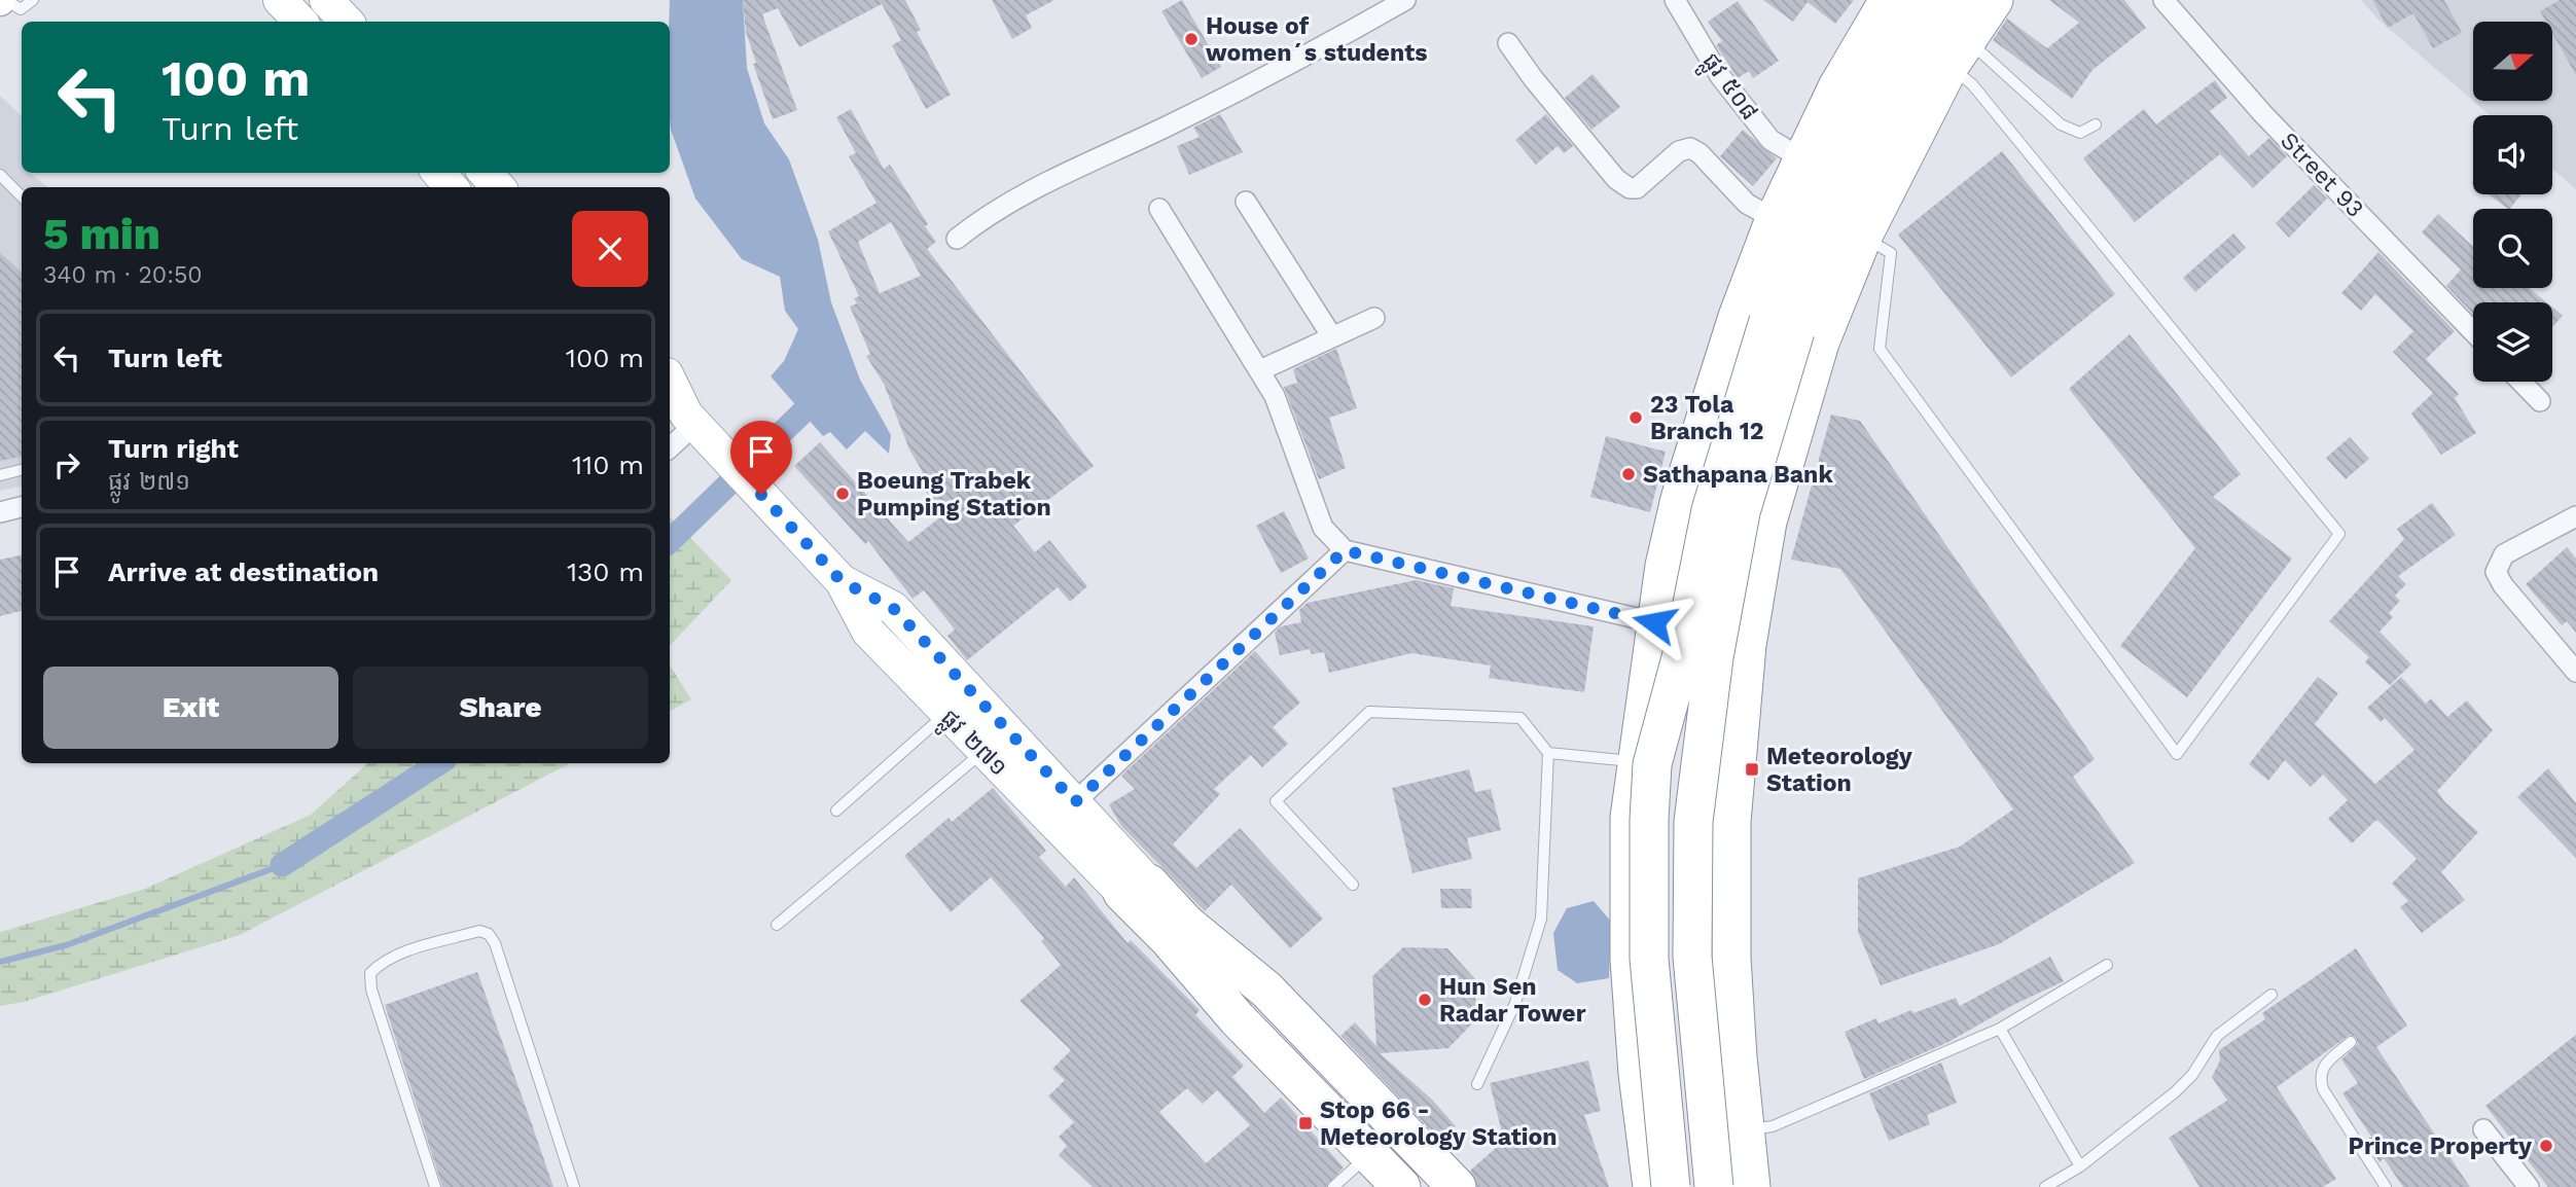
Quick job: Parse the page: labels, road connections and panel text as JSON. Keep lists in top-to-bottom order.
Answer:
{
  "streets": {
    "main road": ["ផ្លូវ ២៧១"],
    "street": ["ផ្លូវ ៥០៨", "Street 93"]
  },
  "places": {
    "other": [
      "House of women´s students",
      "23 Tola Branch 12",
      "Sathapana Bank",
      "Boeung Trabek Pumping Station",
      "Hun Sen Radar Tower",
      "Prince Property"
    ],
    "transit": ["Meteorology Station", "Stop 66 - Meteorology Station"]
  },
  "north": "right",
  "page": {
    "turn": ["100 m", "Turn left"],
    "heading": ["5 min", "340 m · 20:50"],
    "list": [
      {
        "name": "Turn left",
        "value": "100 m"
      },
      {
        "name": "Turn right",
        "note": "ផ្លូវ ២៧១",
        "value": "110 m"
      },
      {
        "name": "Arrive at destination",
        "value": "130 m"
      }
    ],
    "buttons": ["Exit", "Share"]
  }
}
